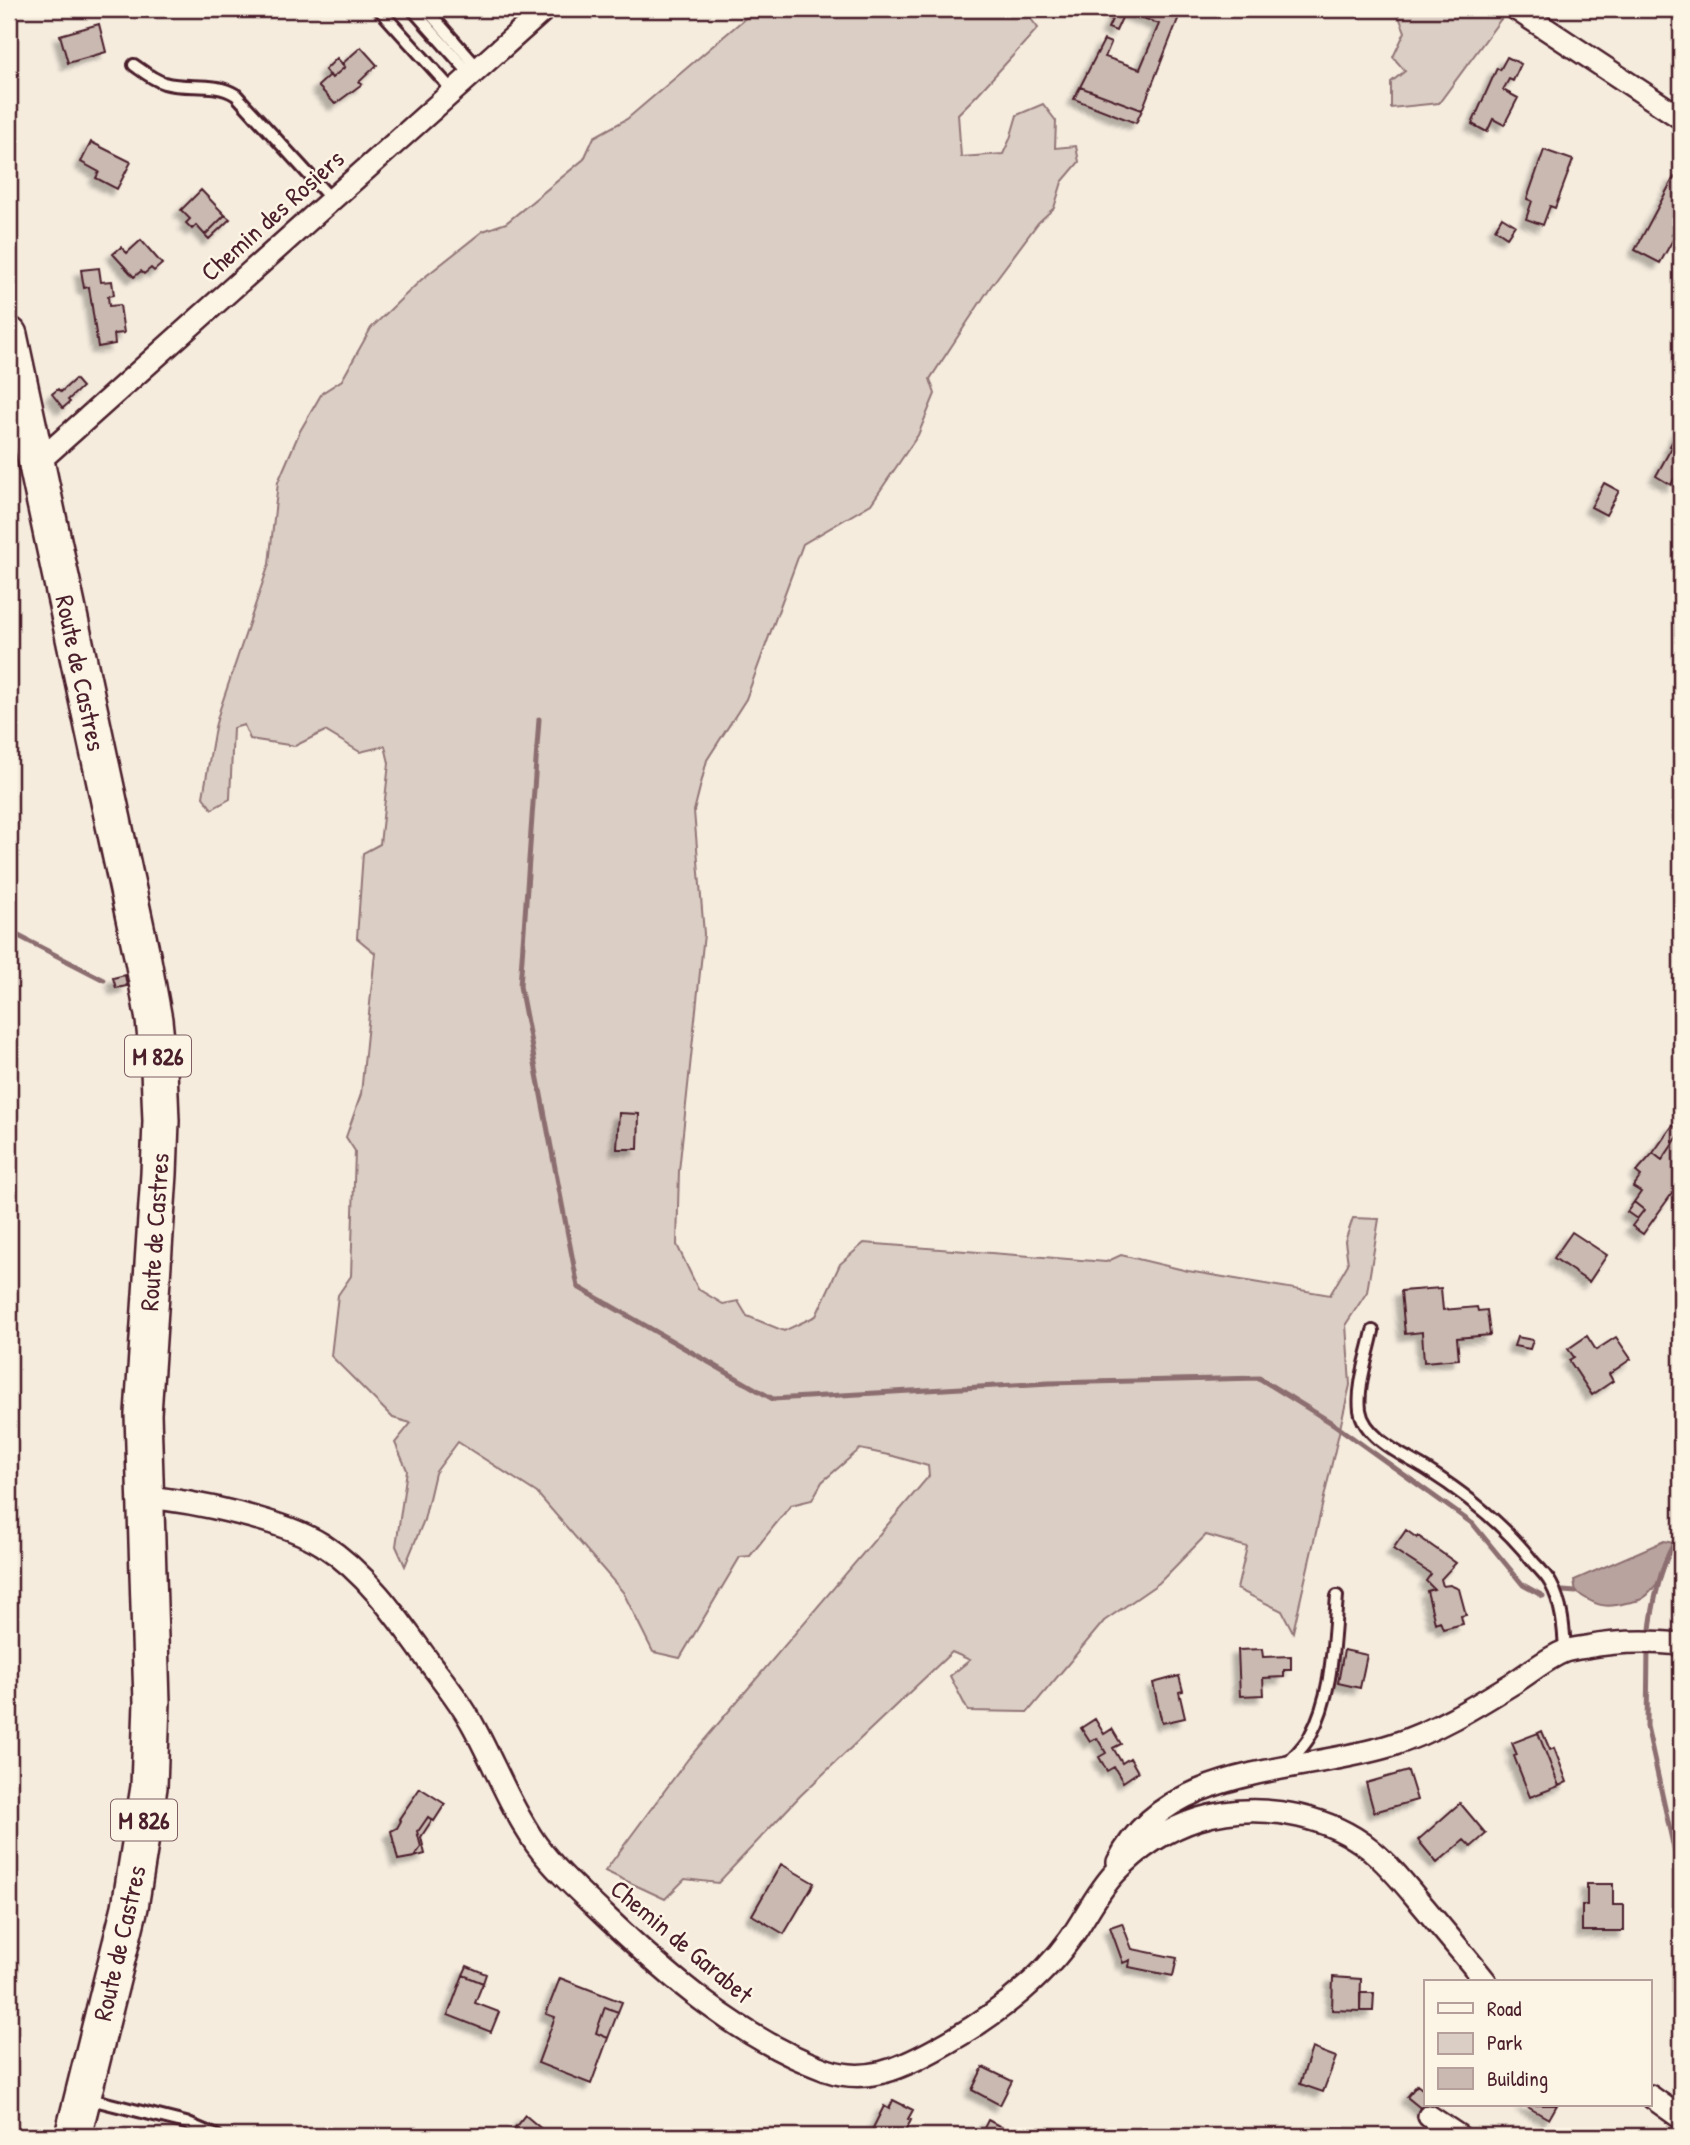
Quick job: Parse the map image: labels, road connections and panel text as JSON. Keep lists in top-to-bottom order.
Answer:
{
  "streets": {
    "main road": ["Route de Castres", "M 826"],
    "street": ["Chemin des Rosiers", "Chemin de Garabet"]
  },
  "crossings": [
    ["Chemin des Rosiers", "Route de Castres"],
    ["Route de Castres", "Chemin de Garabet"]
  ],
  "legend": ["Road", "Park", "Building"]
}
